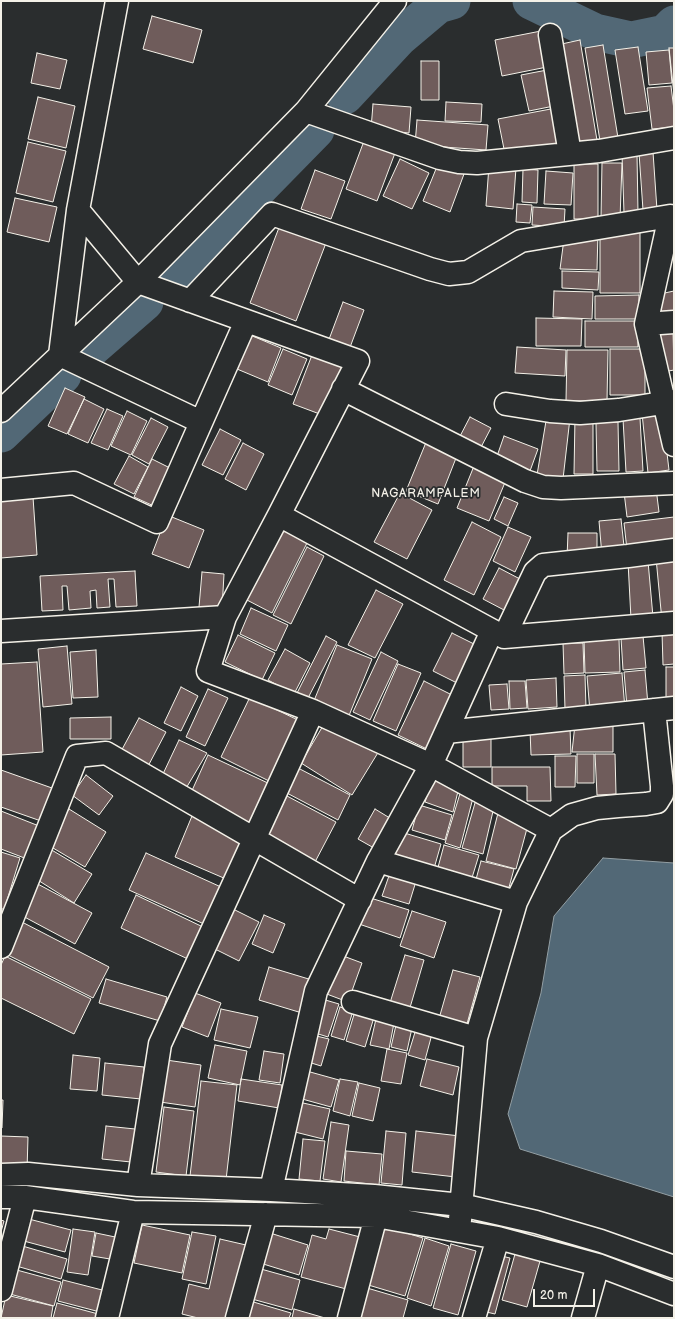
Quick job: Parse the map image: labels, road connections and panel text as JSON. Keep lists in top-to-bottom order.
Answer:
{
  "districts": ["NAGARAMPALEM"],
  "scale_bar": "20 m"
}
